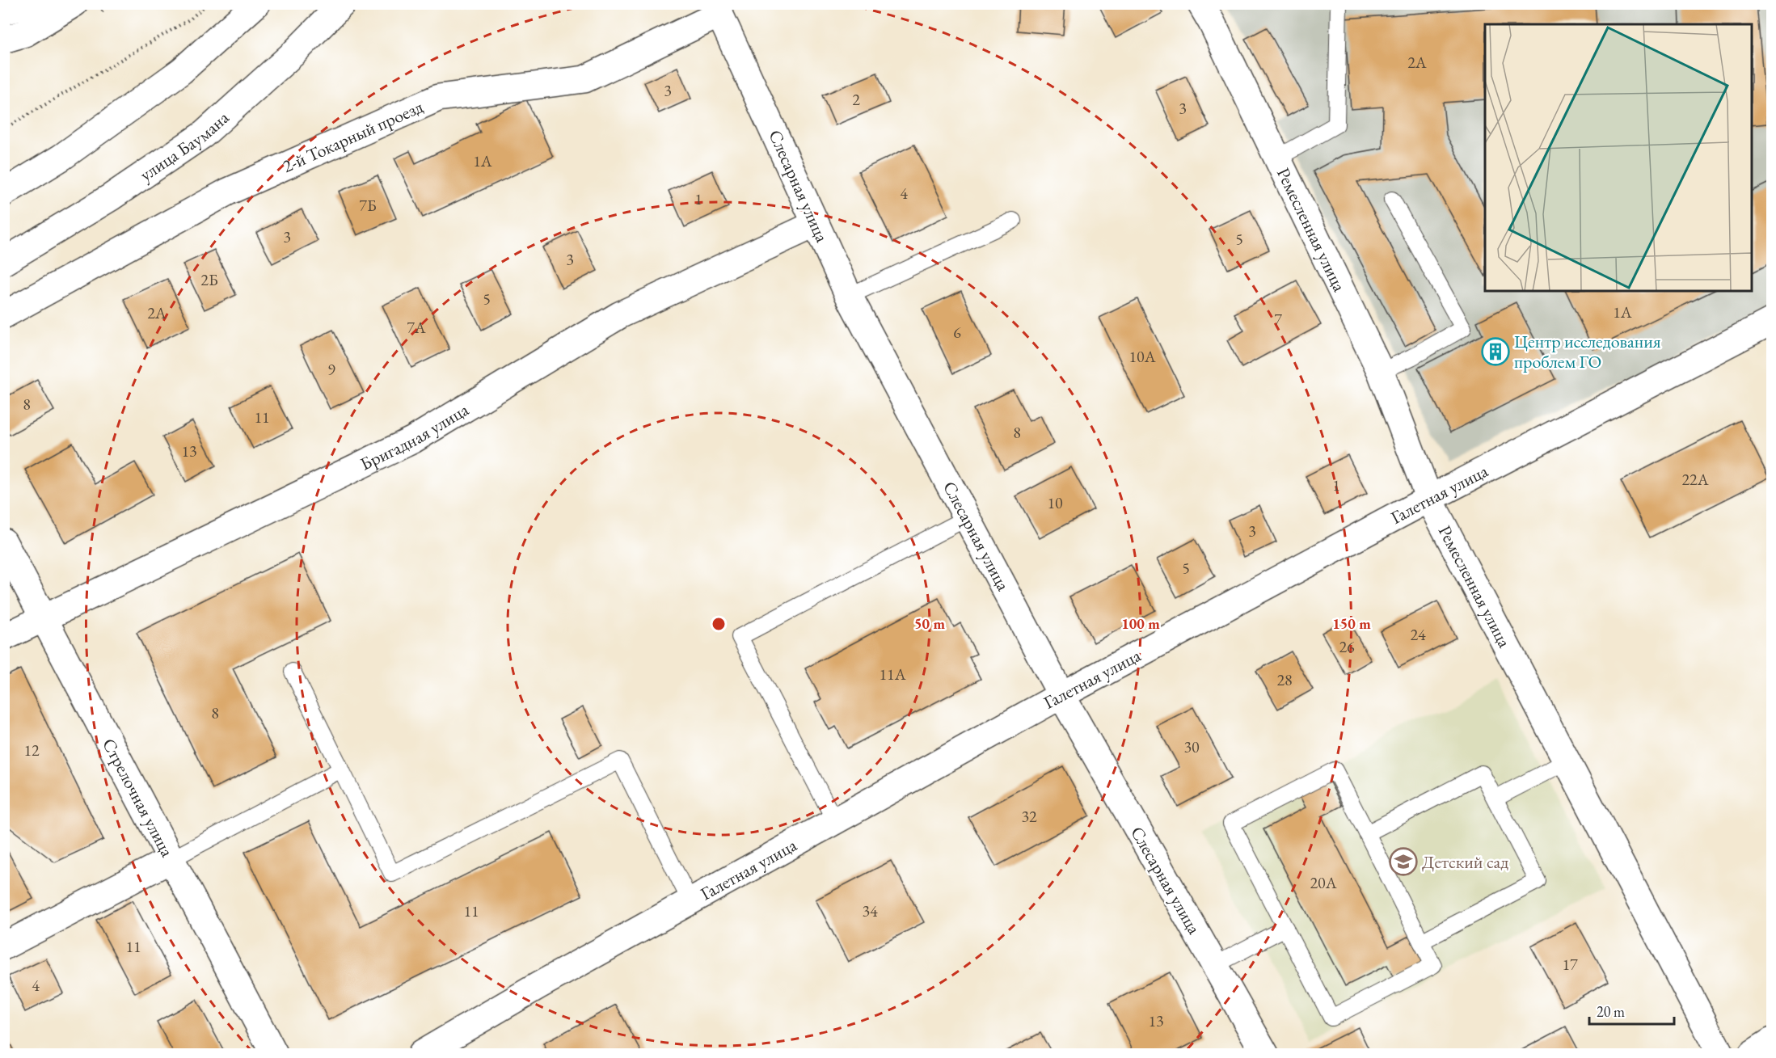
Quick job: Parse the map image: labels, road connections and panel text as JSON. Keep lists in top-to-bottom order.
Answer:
{
  "streets": {
    "street": [
      "2-й Токарный проезд",
      "улица Баумана",
      "Слесарная улица",
      "Ремесленная улица",
      "Бригадная улица",
      "Галетная улица",
      "Стрелочная улица"
    ]
  },
  "crossings": [
    ["2-й Токарный проезд", "Слесарная улица"],
    ["Слесарная улица", "Бригадная улица"],
    ["Слесарная улица", "Галетная улица"],
    ["Ремесленная улица", "Галетная улица"],
    ["Бригадная улица", "Стрелочная улица"]
  ],
  "places": {
    "building": ["Центр исследования проблем ГО"],
    "school or university": ["Детский сад"]
  },
  "house_numbers": [
    "2А",
    "3",
    "2",
    "3",
    "1А",
    "4",
    "1",
    "7Б",
    "3",
    "5",
    "3",
    "2Б",
    "5",
    "1А",
    "2А",
    "7",
    "7А",
    "6",
    "10А",
    "9",
    "8",
    "11",
    "8",
    "13",
    "22А",
    "1",
    "10",
    "3",
    "5",
    "24",
    "26",
    "11А",
    "28",
    "8",
    "30",
    "12",
    "32",
    "20А",
    "11",
    "34",
    "11",
    "17",
    "4",
    "13"
  ],
  "scale_bar": "20 m",
  "rings": ["50 m", "100 m", "150 m"]
}
